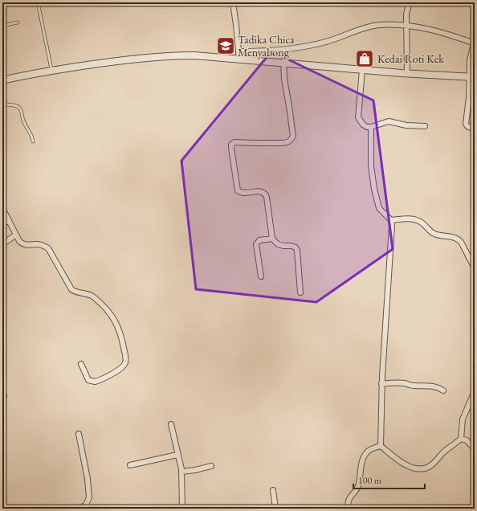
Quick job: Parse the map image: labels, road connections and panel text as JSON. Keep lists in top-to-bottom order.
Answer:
{
  "places": {
    "school or university": ["Tadika Chica Menyabong"],
    "shop": ["Kedai Roti Kek"]
  },
  "scale_bar": "100 m"
}
